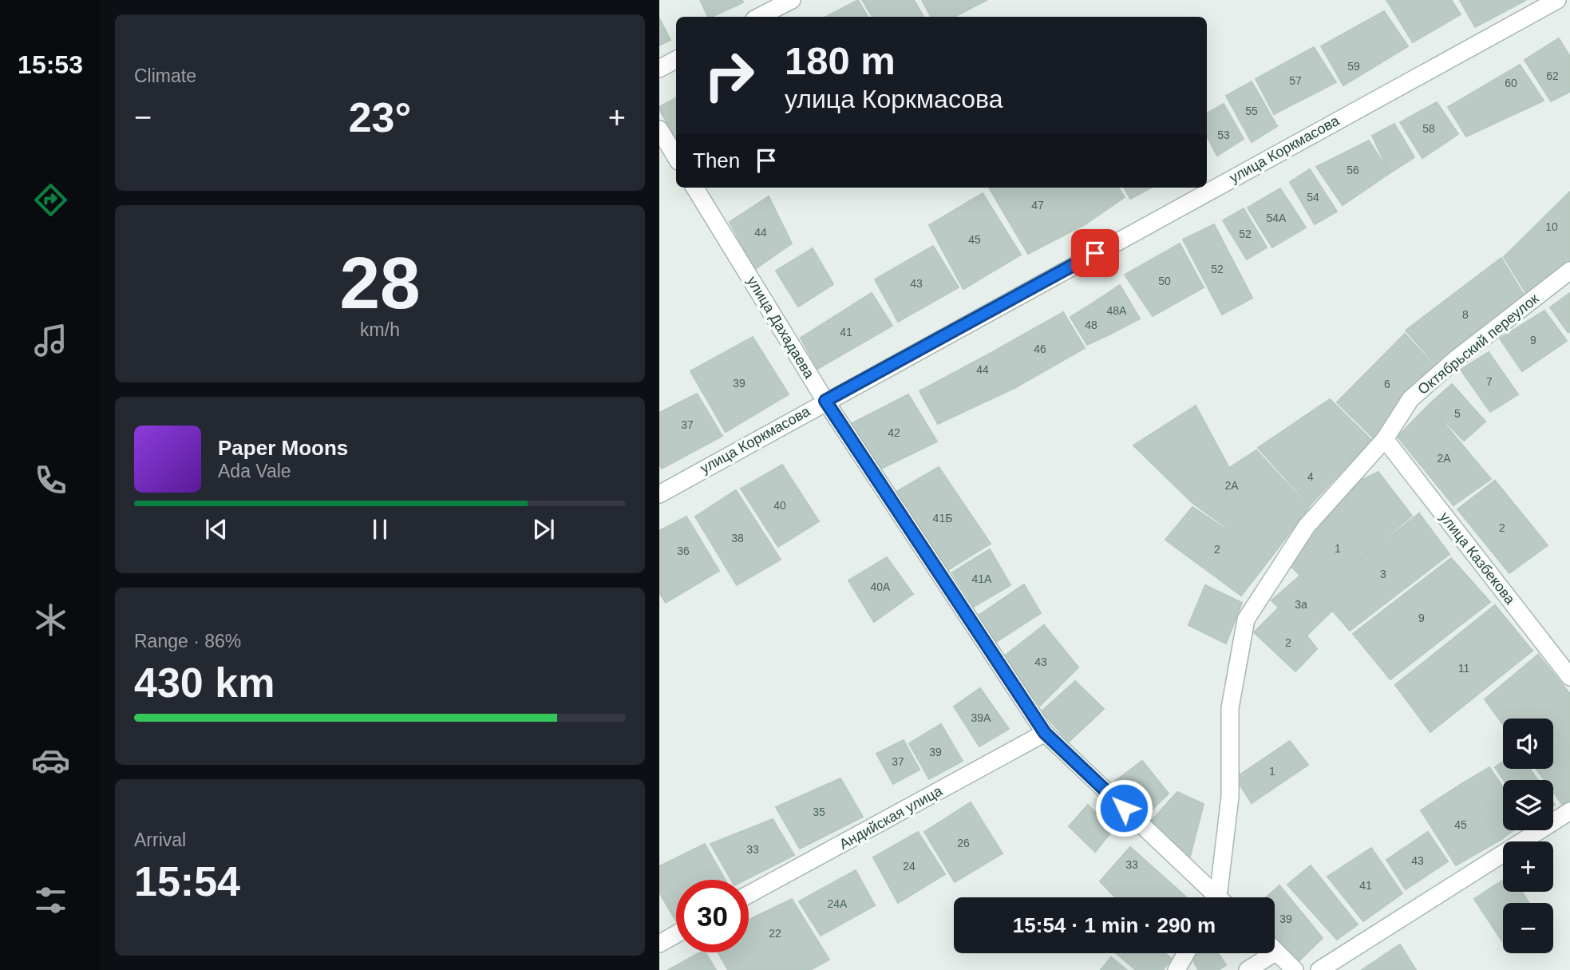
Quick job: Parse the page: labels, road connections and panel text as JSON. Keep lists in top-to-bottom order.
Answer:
{
  "streets": {
    "street": [
      "улица Коркмасова",
      "улица Дахадаева",
      "Октябрьский переулок",
      "улица Казбекова",
      "Андийская улица"
    ]
  },
  "crossings": [
    ["улица Коркмасова", "улица Дахадаева"],
    ["улица Дахадаева", "Андийская улица"],
    ["Октябрьский переулок", "улица Казбекова"]
  ],
  "house_numbers": [
    "59",
    "62",
    "57",
    "60",
    "55",
    "58",
    "53",
    "56",
    "54",
    "47",
    "54А",
    "10",
    "44",
    "52",
    "45",
    "52",
    "50",
    "43",
    "48А",
    "8",
    "48",
    "41",
    "9",
    "46",
    "44",
    "7",
    "39",
    "6",
    "5",
    "37",
    "42",
    "2А",
    "4",
    "2А",
    "40",
    "41Б",
    "2",
    "38",
    "1",
    "2",
    "36",
    "3",
    "41А",
    "40А",
    "3а",
    "9",
    "2",
    "43",
    "11",
    "39А",
    "39",
    "37",
    "1",
    "35",
    "45",
    "26",
    "33",
    "43",
    "33",
    "24",
    "41",
    "24А",
    "39",
    "22"
  ],
  "page": {
    "tabs": "15:53",
    "tile": [
      "Climate",
      ["28", "km/h"],
      ["Range · 86%", "430 km"],
      ["Arrival", "15:54"]
    ],
    "turn": ["180 m", "улица Коркмасова"],
    "heat": ["−", "23°", "+"],
    "then": "Then",
    "song": ["Paper Moons", "Ada Vale"],
    "map_buttons": ["+", "−"],
    "limit": "30",
    "trip": "15:54 · 1 min · 290 m"
  }
}
